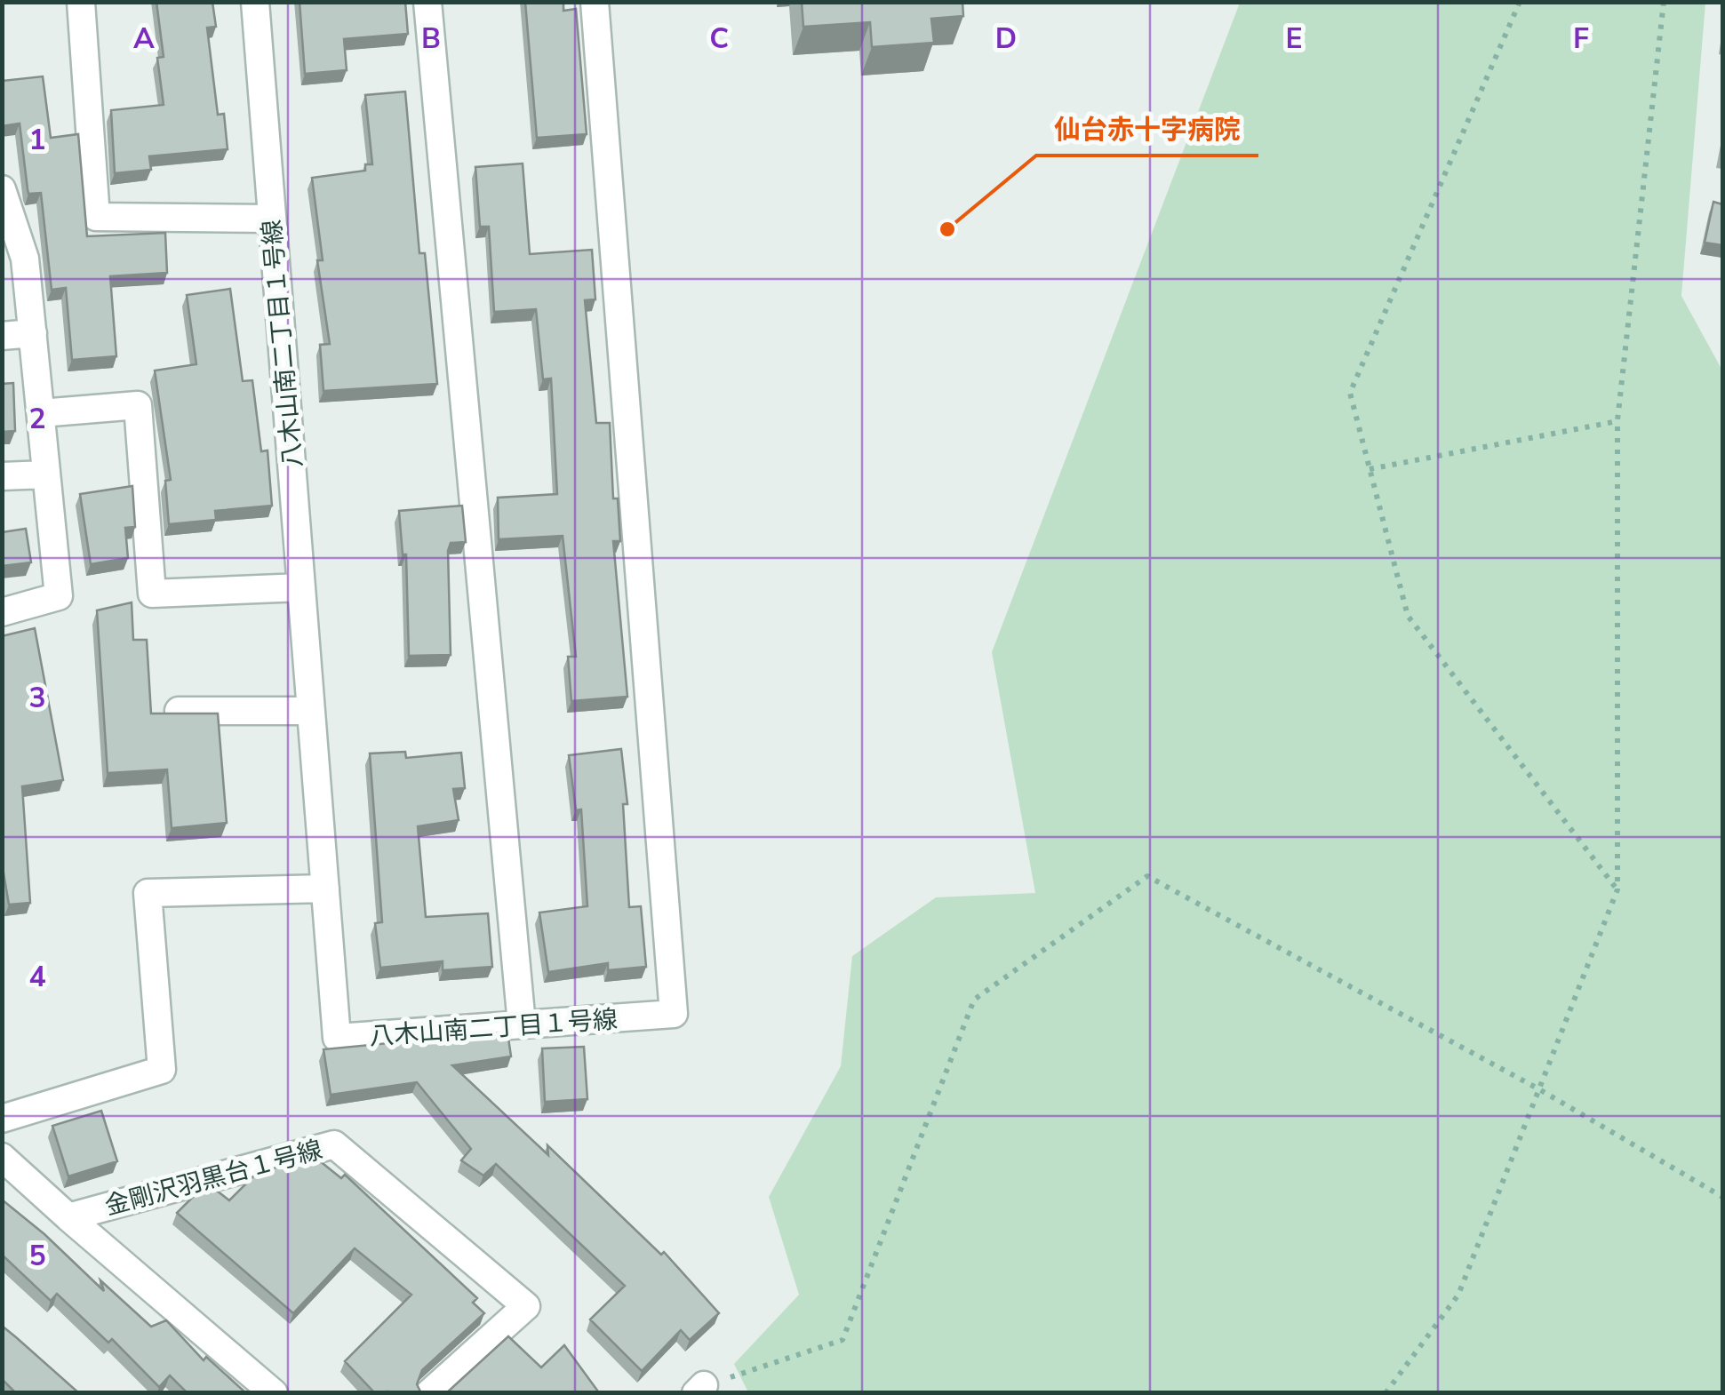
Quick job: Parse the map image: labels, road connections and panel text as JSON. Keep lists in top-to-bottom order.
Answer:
{
  "streets": {
    "street": ["八木山南二丁目１号線", "金剛沢羽黒台１号線"]
  },
  "places": ["仙台赤十字病院"],
  "grid": {
    "columns": [
      "A",
      "B",
      "C",
      "D",
      "E",
      "F"
    ],
    "rows": [
      "1",
      "2",
      "3",
      "4",
      "5"
    ]
  }
}
